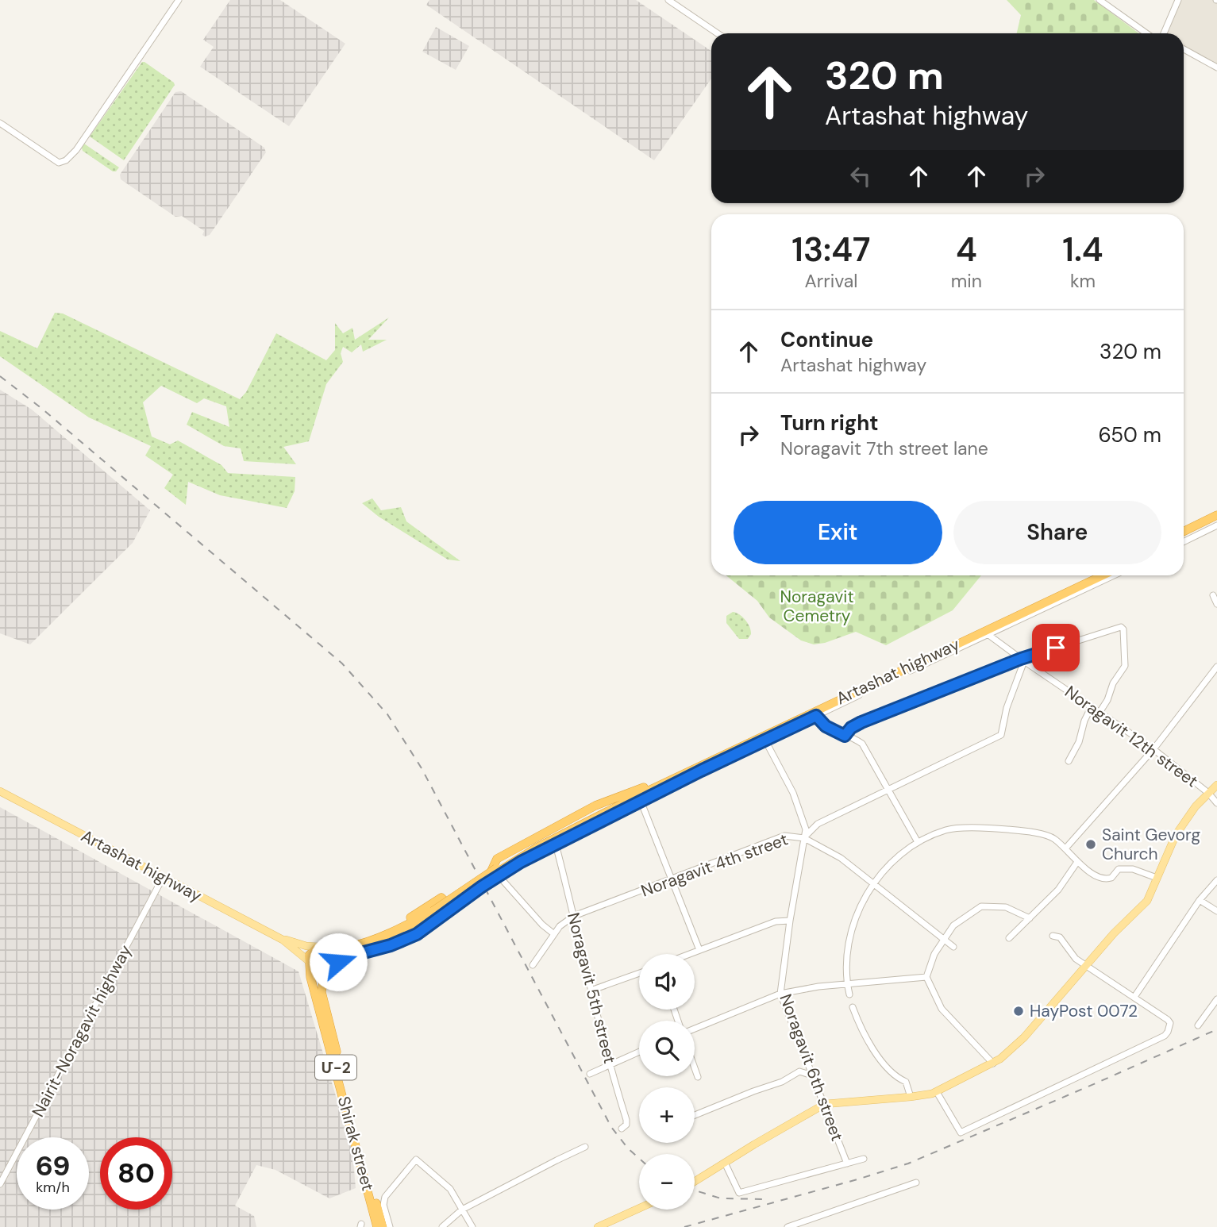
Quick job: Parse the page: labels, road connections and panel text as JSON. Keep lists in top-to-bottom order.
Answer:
{
  "streets": {
    "highway": ["Artashat highway", "Մ-2", "Shirak street"],
    "street": [
      "Noragavit 12th street",
      "Noragavit 4th street",
      "Noragavit 5th street",
      "Nairit-Noragavit highway",
      "Noragavit 6th street"
    ]
  },
  "crossings": [
    ["Artashat highway", "Noragavit 12th street"],
    ["Artashat highway", "Noragavit 5th street"],
    ["Artashat highway", "Nairit-Noragavit highway"],
    ["Artashat highway", "Մ-2"],
    ["Artashat highway", "Noragavit 6th street"],
    ["Artashat highway", "Shirak street"],
    ["Noragavit 4th street", "Noragavit 5th street"],
    ["Noragavit 4th street", "Noragavit 6th street"],
    ["Մ-2", "Shirak street"]
  ],
  "parks": ["Noragavit Cemetry"],
  "places": ["Saint Gevorg Church", "HayPost 0072"],
  "page": {
    "turn": ["320 m", "Artashat highway"],
    "eta": [
      "13:47",
      "Arrival",
      "4",
      "min",
      "1.4",
      "km"
    ],
    "list": [
      {
        "name": "Continue",
        "note": "Artashat highway",
        "value": "320 m"
      },
      {
        "name": "Turn right",
        "note": "Noragavit 7th street lane",
        "value": "650 m"
      }
    ],
    "buttons": ["Exit", "Share"],
    "map_buttons": ["+", "−"],
    "speed": "69 km/h",
    "limit": "80"
  }
}
